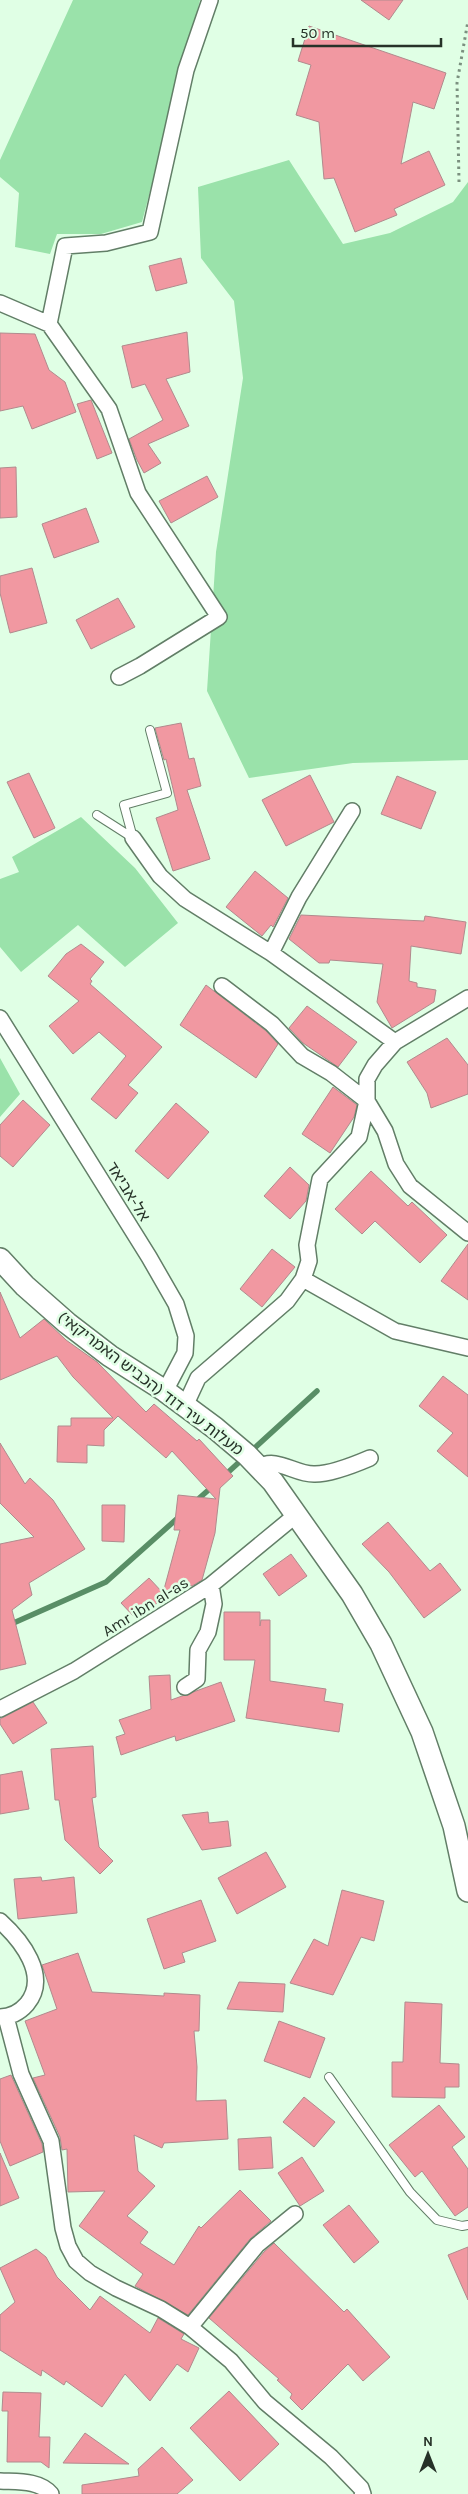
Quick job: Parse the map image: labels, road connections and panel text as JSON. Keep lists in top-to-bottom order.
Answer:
{
  "streets": {
    "main road": ["מעלות עיר דוד (הכביש האמריקאי)"],
    "street": ["אל-אביאד", "Amr ibn al-as"]
  },
  "crossings": [
    ["אל-אביאד", "מעלות עיר דוד (הכביש האמריקאי)"],
    ["מעלות עיר דוד (הכביש האמריקאי)", "Amr ibn al-as"]
  ],
  "scale_bar": "50 m",
  "north": "top"
}
